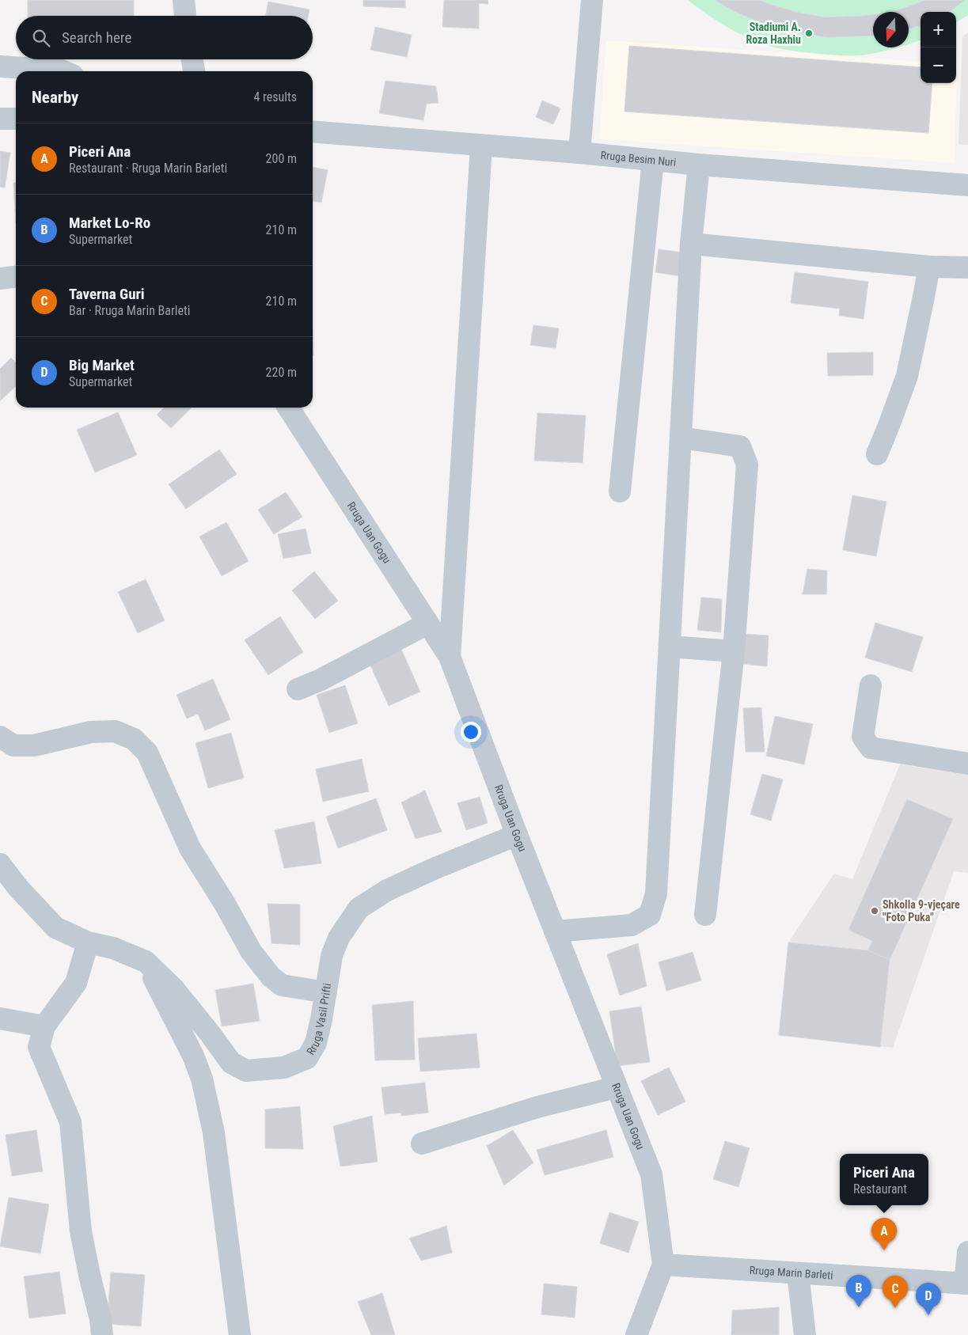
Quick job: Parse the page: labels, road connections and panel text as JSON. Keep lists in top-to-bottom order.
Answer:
{
  "streets": {
    "street": [
      "Rruga Besim Nuri",
      "Rruga Uan Gogu",
      "Rruga Vasil Prifti",
      "Rruga Marin Barleti"
    ]
  },
  "crossings": [
    ["Rruga Uan Gogu", "Rruga Vasil Prifti"],
    ["Rruga Uan Gogu", "Rruga Marin Barleti"]
  ],
  "places": ["Stadiumi A. Roza Haxhiu", "Shkolla 9-vjeçare \"Foto Puka\""],
  "north": "bottom",
  "page": {
    "map_buttons": ["+", "−"],
    "search": "Search here",
    "heading": ["Nearby", "4 results"],
    "list": [
      {
        "mark": "A",
        "name": "Piceri Ana",
        "note": "Restaurant · Rruga Marin Barleti",
        "value": "200 m"
      },
      {
        "mark": "B",
        "name": "Market Lo-Ro",
        "note": "Supermarket",
        "value": "210 m"
      },
      {
        "mark": "C",
        "name": "Taverna Guri",
        "note": "Bar · Rruga Marin Barleti",
        "value": "210 m"
      },
      {
        "mark": "D",
        "name": "Big Market",
        "note": "Supermarket",
        "value": "220 m"
      }
    ],
    "popup": ["Piceri Ana", "Restaurant"],
    "pins": [
      "A",
      "B",
      "C",
      "D"
    ]
  }
}
